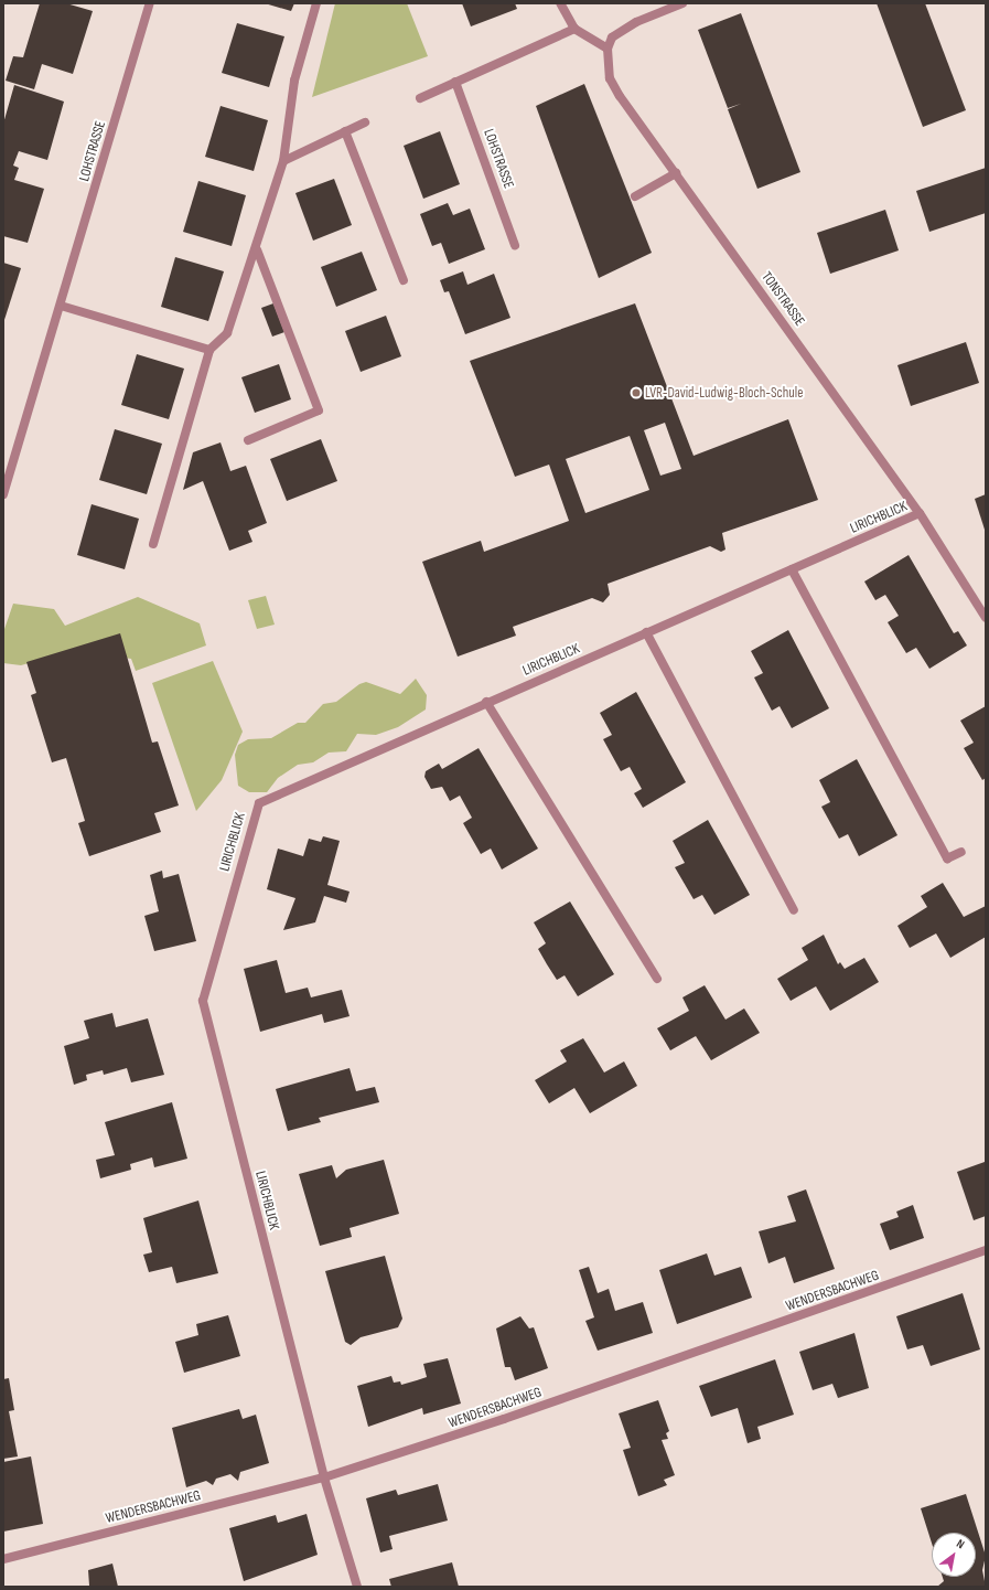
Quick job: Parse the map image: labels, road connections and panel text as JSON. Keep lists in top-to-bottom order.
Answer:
{
  "streets": {
    "street": [
      "LOHSTRASSE",
      "TONSTRASSE",
      "LIRICHBLICK",
      "WENDERSBACHWEG"
    ]
  },
  "crossings": [
    ["TONSTRASSE", "LIRICHBLICK"],
    ["LIRICHBLICK", "WENDERSBACHWEG"]
  ],
  "places": ["LVR-David-Ludwig-Bloch-Schule"],
  "north": "top right"
}
